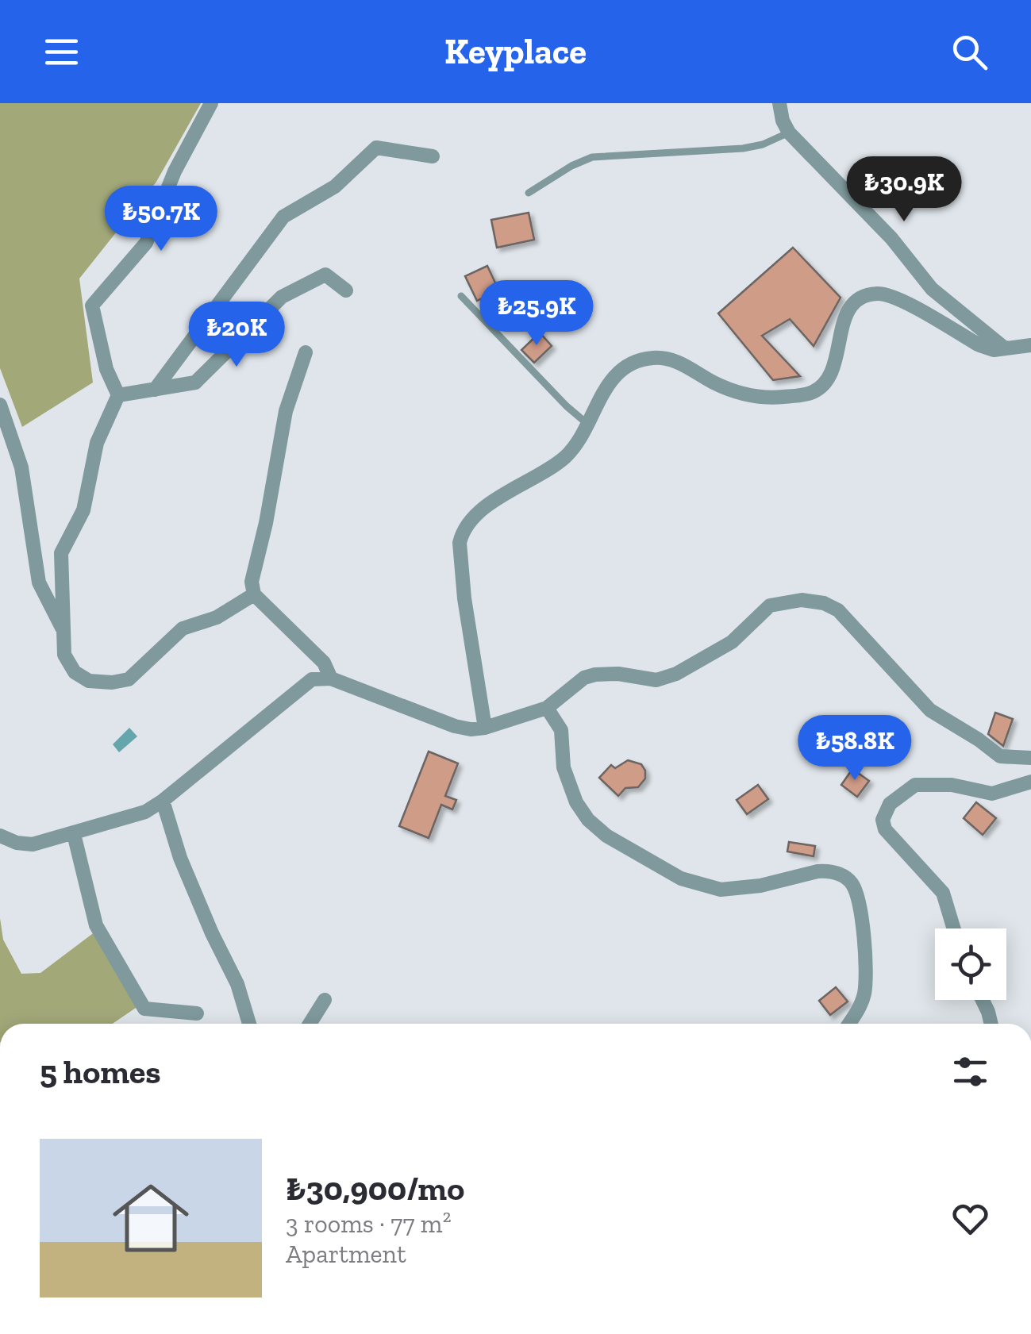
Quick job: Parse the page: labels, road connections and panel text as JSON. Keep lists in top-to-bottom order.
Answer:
{
  "page": {
    "header": "Keyplace",
    "price": [
      "₺30.9K",
      "₺50.7K",
      "₺25.9K",
      "₺20K",
      "₺58.8K"
    ],
    "heading": "5 homes",
    "list": [
      {
        "name": "₺30,900/mo",
        "note": "3 rooms · 77 m² · Apartment"
      }
    ]
  }
}
